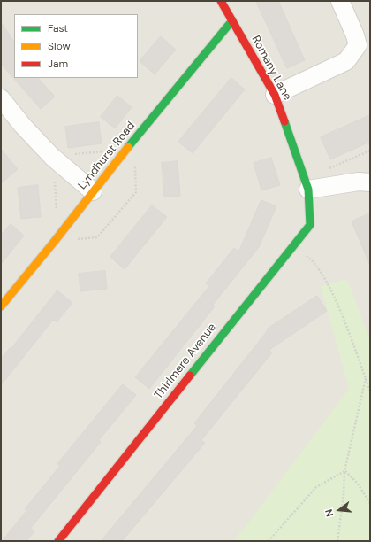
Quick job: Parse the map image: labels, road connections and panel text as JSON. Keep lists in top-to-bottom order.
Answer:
{
  "streets": {
    "street": ["Romany Lane", "Lyndhurst Road", "Thirlmere Avenue"]
  },
  "crossings": [
    ["Romany Lane", "Lyndhurst Road"],
    ["Romany Lane", "Thirlmere Avenue"]
  ],
  "legend": ["Fast", "Slow", "Jam"],
  "north": "left"
}
